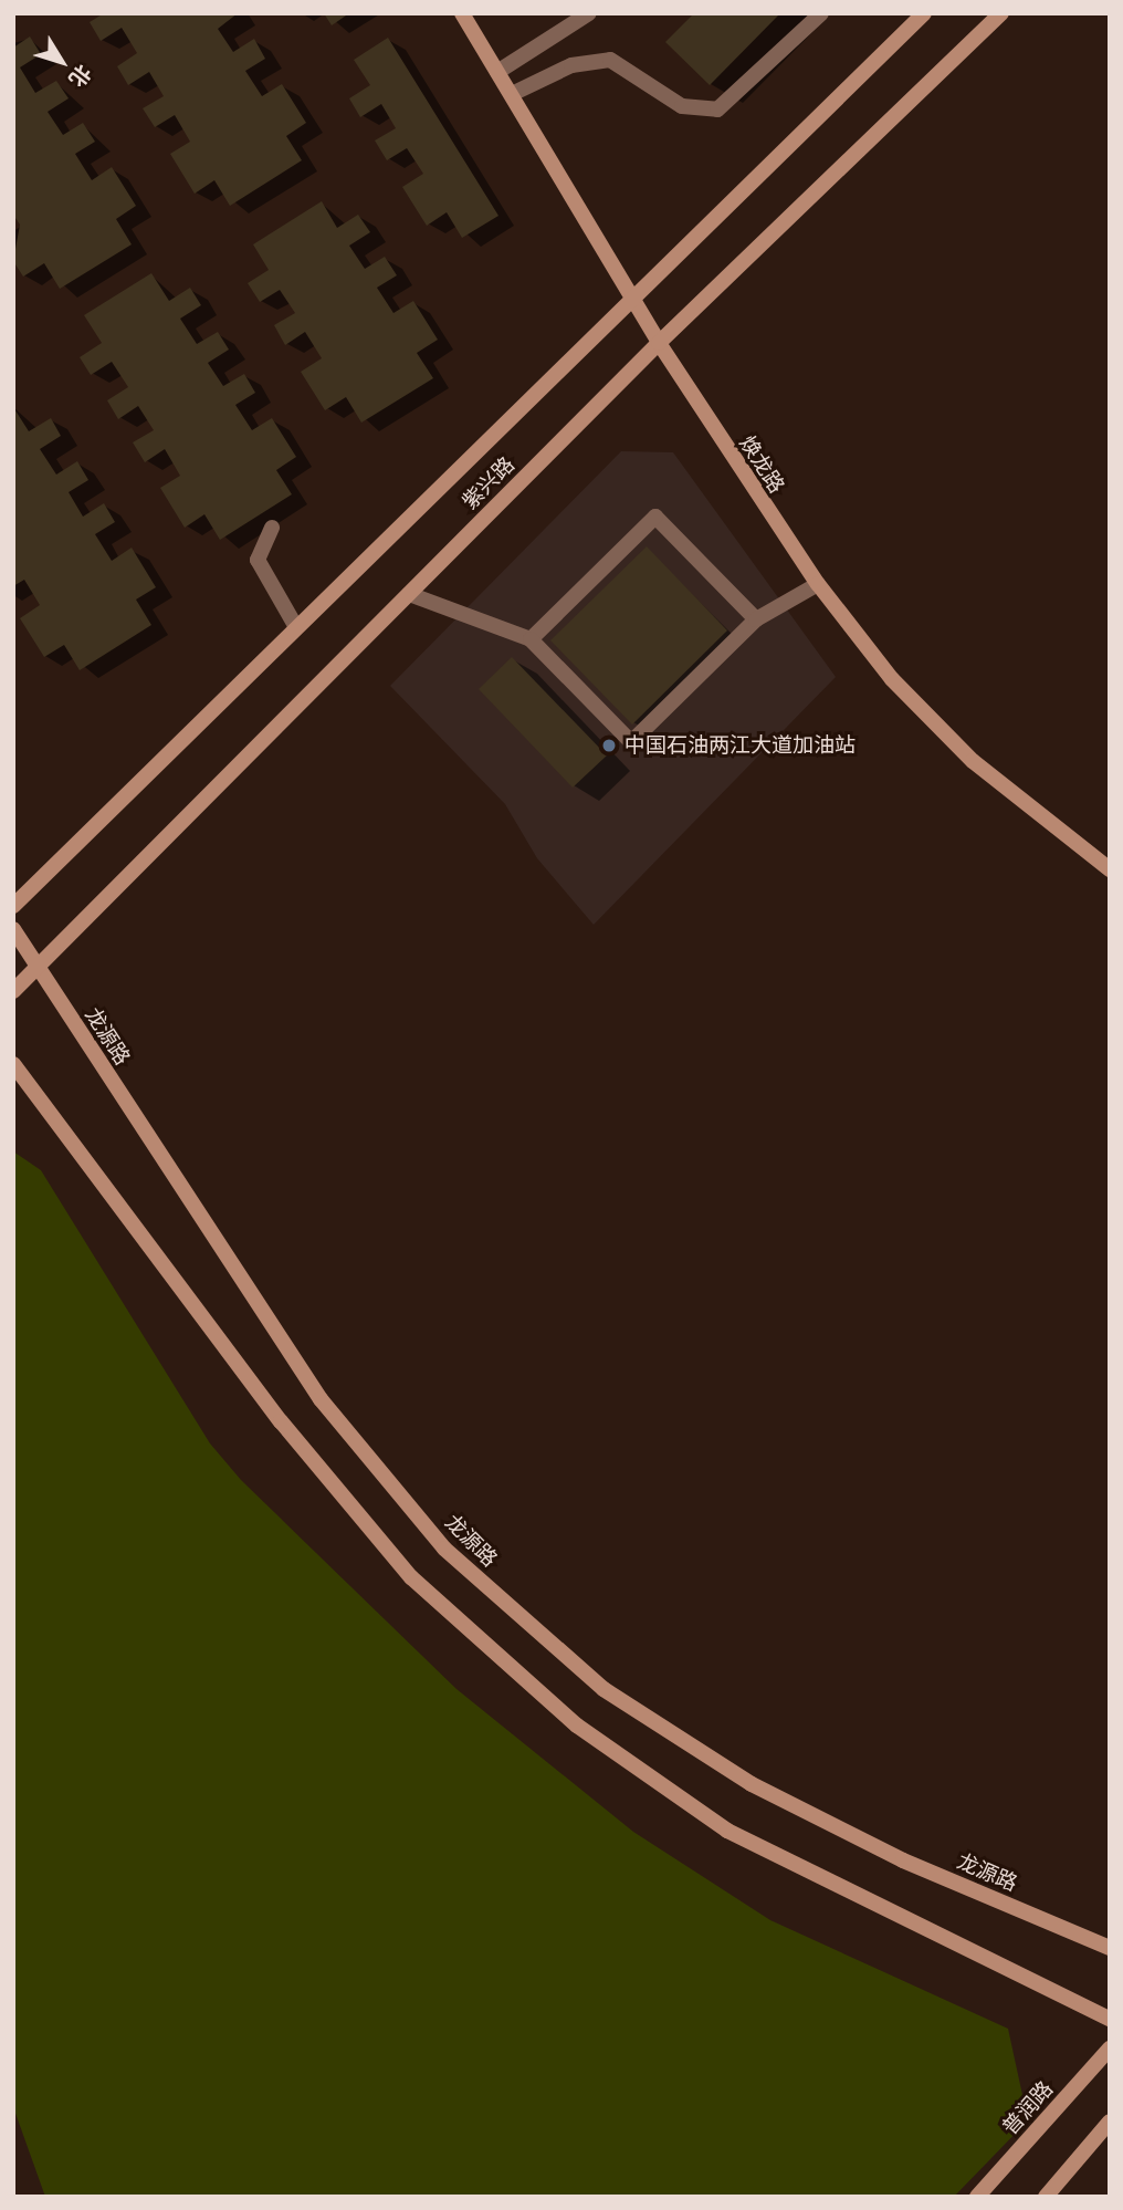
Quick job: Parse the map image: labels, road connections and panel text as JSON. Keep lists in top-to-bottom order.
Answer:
{
  "streets": {
    "street": [
      "焕龙路",
      "紫兴路",
      "龙源路",
      "普润路"
    ]
  },
  "crossings": [
    ["焕龙路", "紫兴路"],
    ["紫兴路", "龙源路"]
  ],
  "places": ["中国石油两江大道加油站"],
  "north": "bottom right"
}
